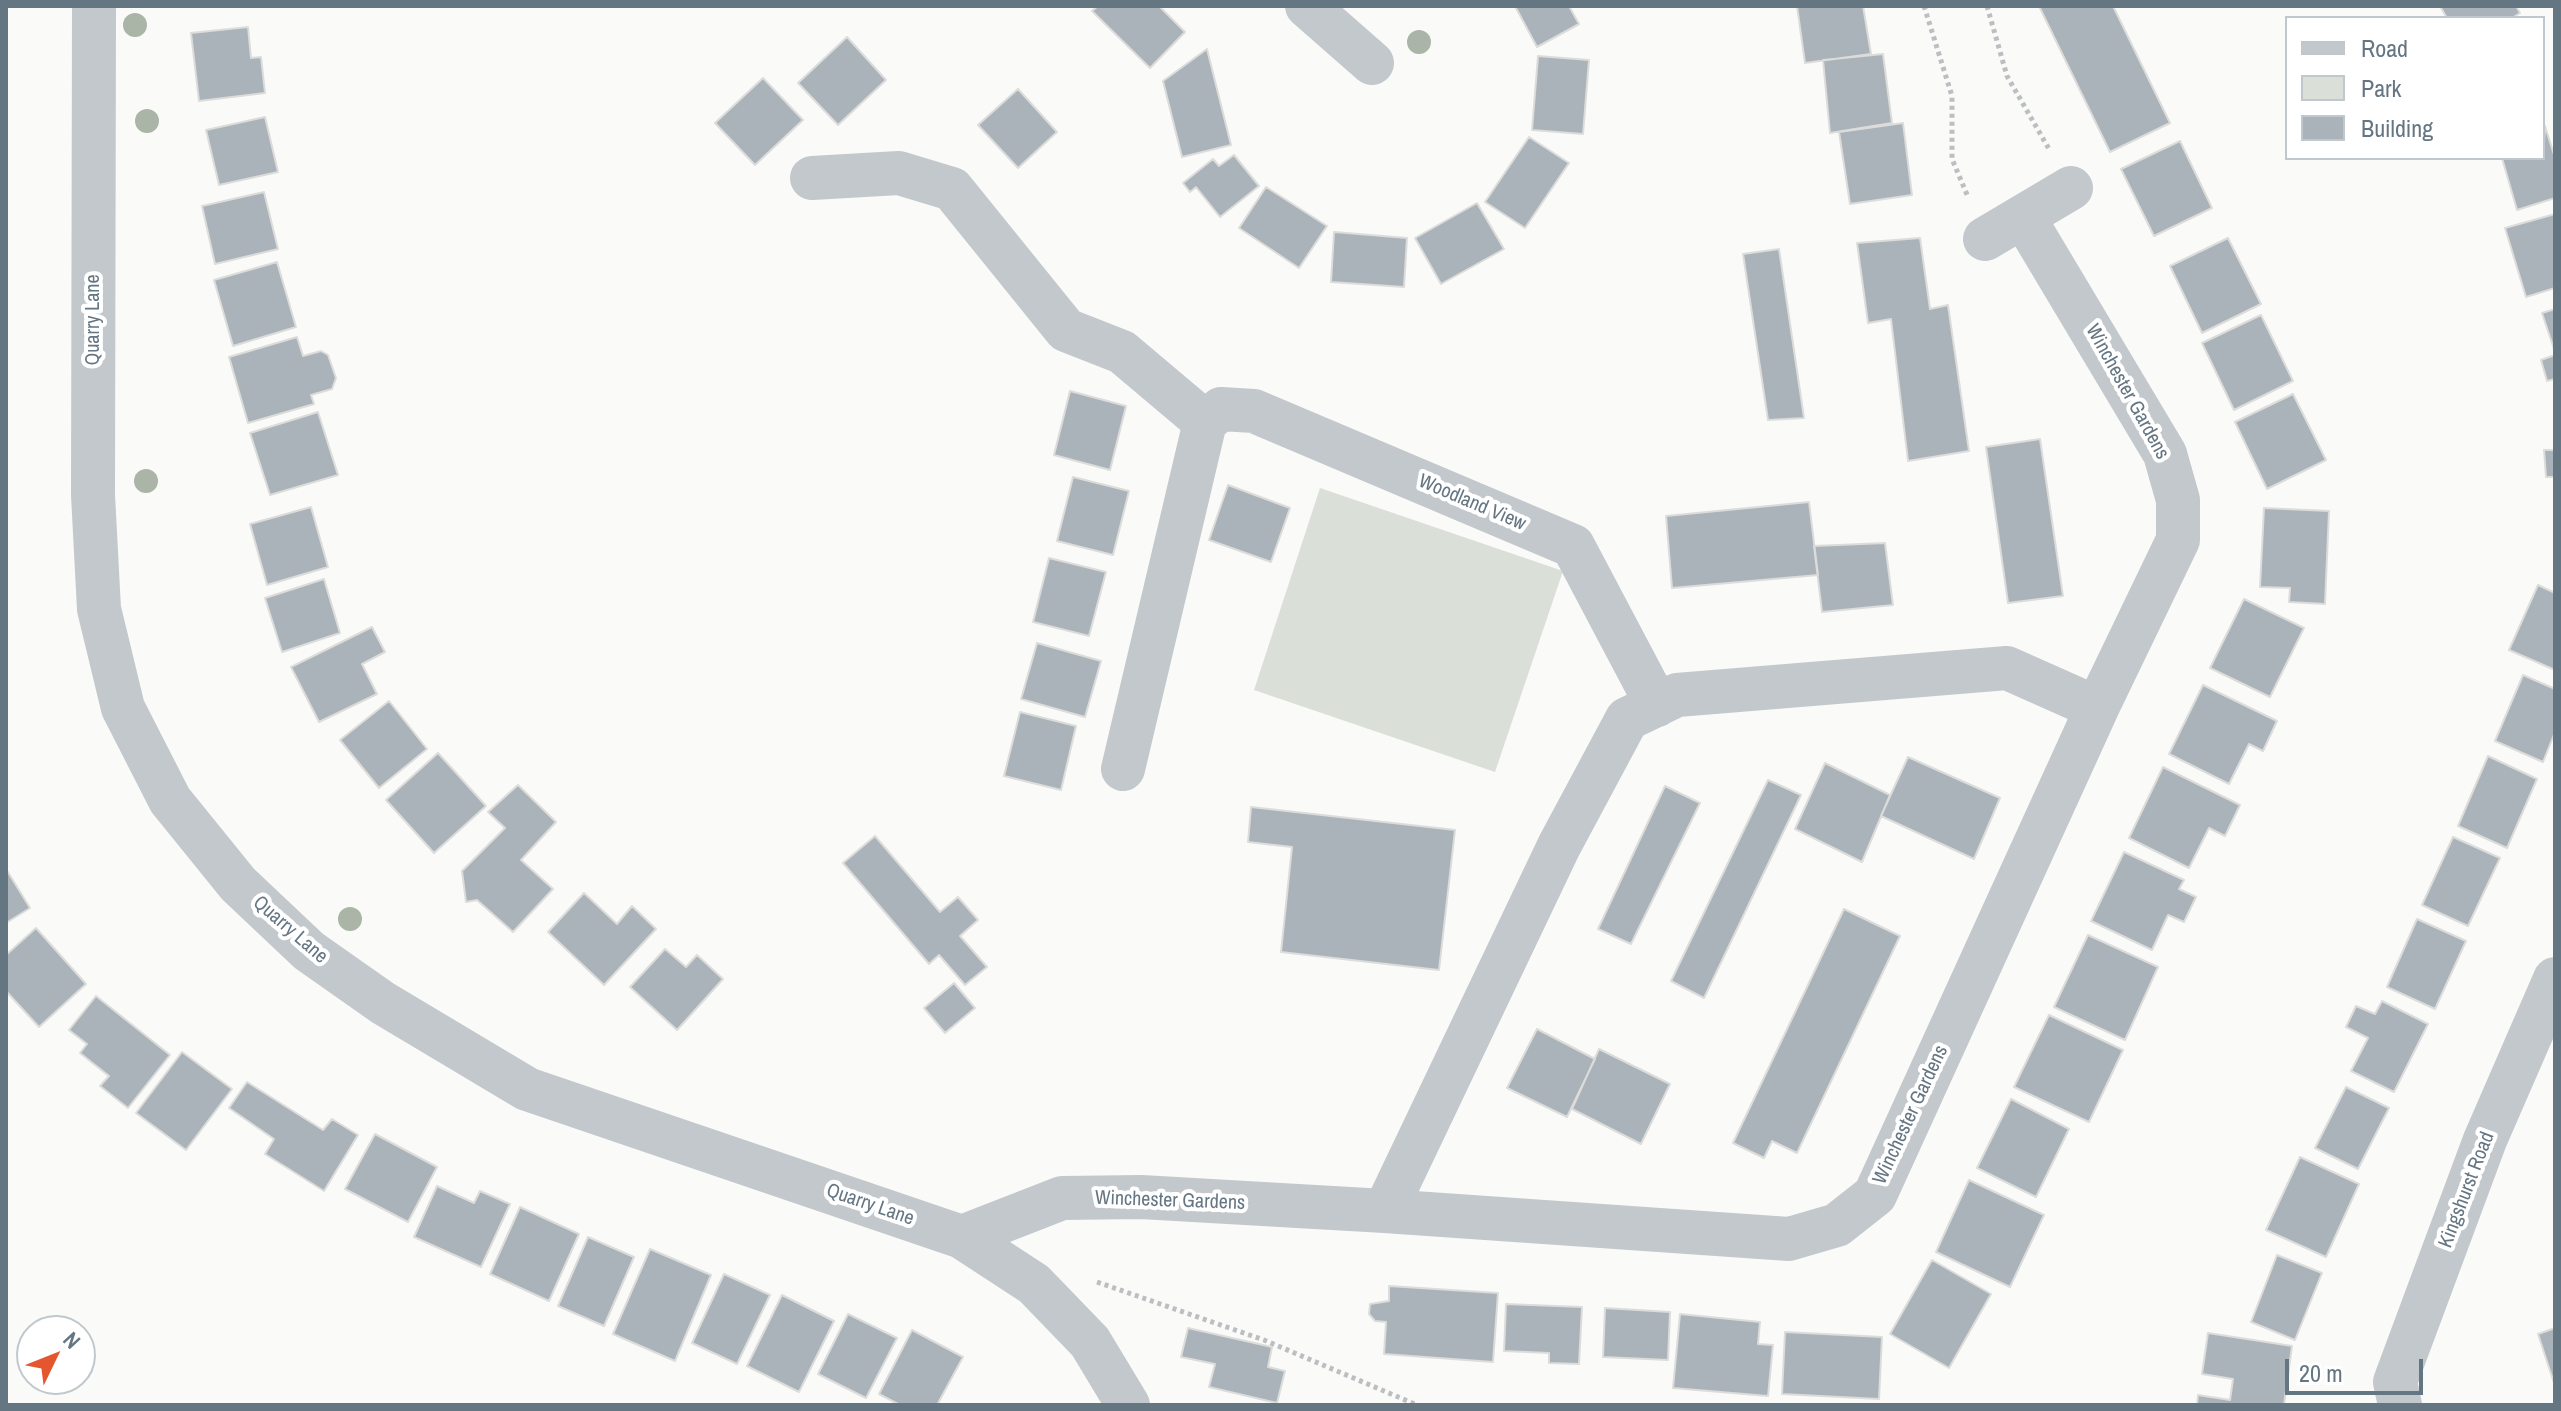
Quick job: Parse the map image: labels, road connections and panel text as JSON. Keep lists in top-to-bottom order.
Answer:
{
  "streets": {
    "street": [
      "Quarry Lane",
      "Winchester Gardens",
      "Woodland View",
      "Kingshurst Road"
    ]
  },
  "crossings": [
    ["Quarry Lane", "Winchester Gardens"]
  ],
  "legend": ["Road", "Park", "Building"],
  "scale_bar": "20 m",
  "north": "top right"
}
